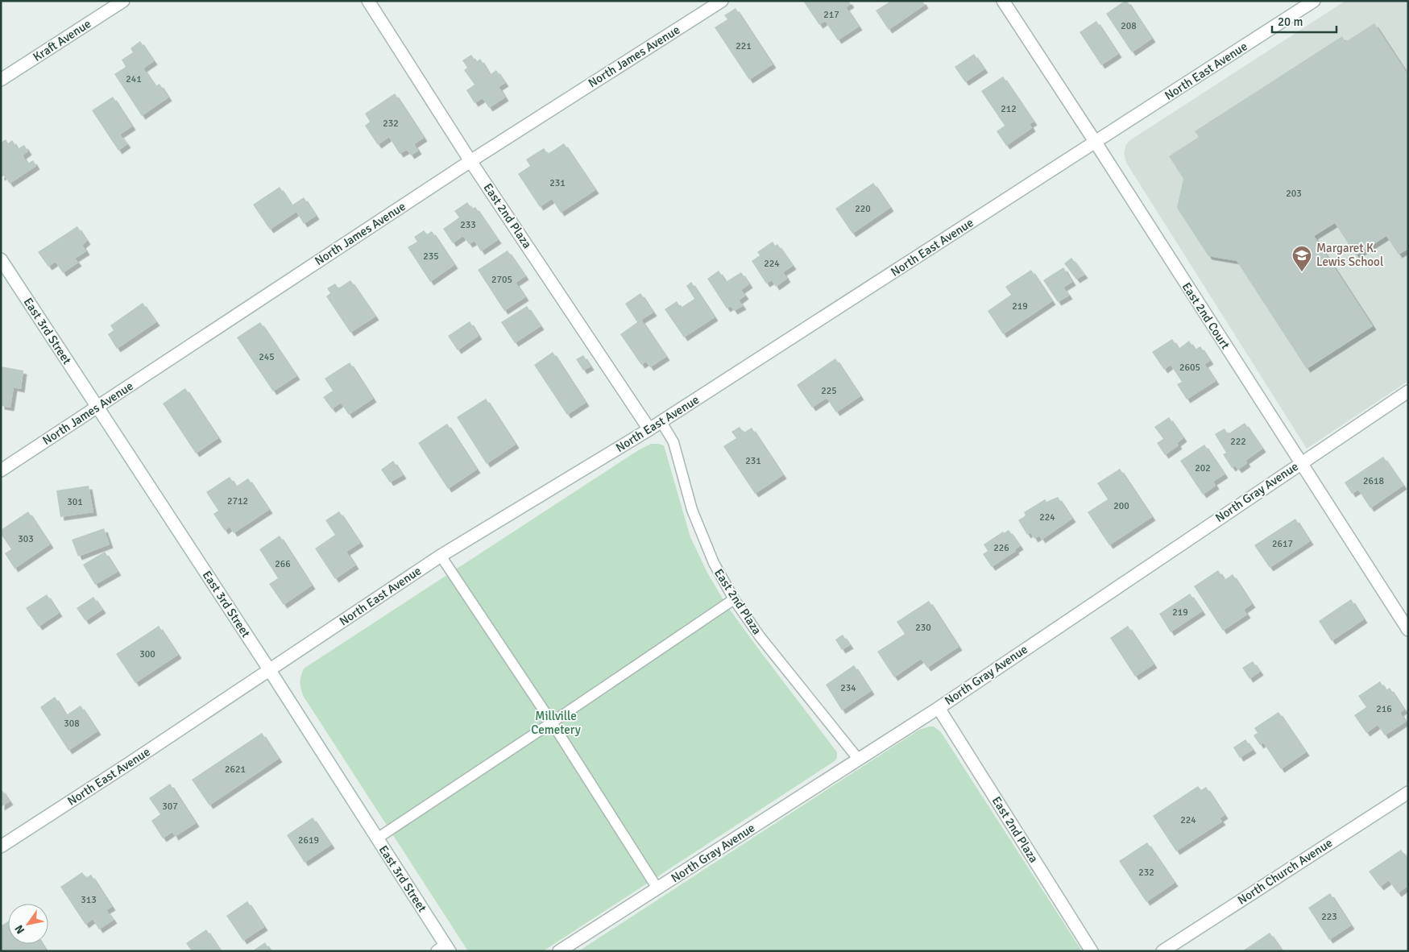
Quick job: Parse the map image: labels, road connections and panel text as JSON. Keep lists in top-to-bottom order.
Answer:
{
  "streets": {
    "street": [
      "Kraft Avenue",
      "North James Avenue",
      "North East Avenue",
      "East 2nd Plaza",
      "East 2nd Court",
      "East 3rd Street",
      "North Gray Avenue",
      "North Church Avenue"
    ]
  },
  "crossings": [
    ["North James Avenue", "East 2nd Plaza"],
    ["North James Avenue", "East 3rd Street"],
    ["North East Avenue", "East 2nd Plaza"],
    ["North East Avenue", "East 2nd Court"],
    ["North East Avenue", "East 3rd Street"],
    ["East 2nd Plaza", "North Gray Avenue"],
    ["East 2nd Court", "North Gray Avenue"]
  ],
  "parks": ["Millville Cemetery"],
  "places": {
    "school or university": ["Margaret K. Lewis School"]
  },
  "house_numbers": [
    "217",
    "208",
    "221",
    "241",
    "212",
    "232",
    "231",
    "203",
    "220",
    "233",
    "235",
    "224",
    "2705",
    "219",
    "245",
    "2605",
    "225",
    "222",
    "231",
    "202",
    "2618",
    "2712",
    "301",
    "200",
    "224",
    "303",
    "2617",
    "226",
    "266",
    "219",
    "230",
    "300",
    "234",
    "216",
    "308",
    "2621",
    "307",
    "224",
    "2619",
    "232",
    "313",
    "223"
  ],
  "scale_bar": "20 m",
  "north": "bottom left"
}
